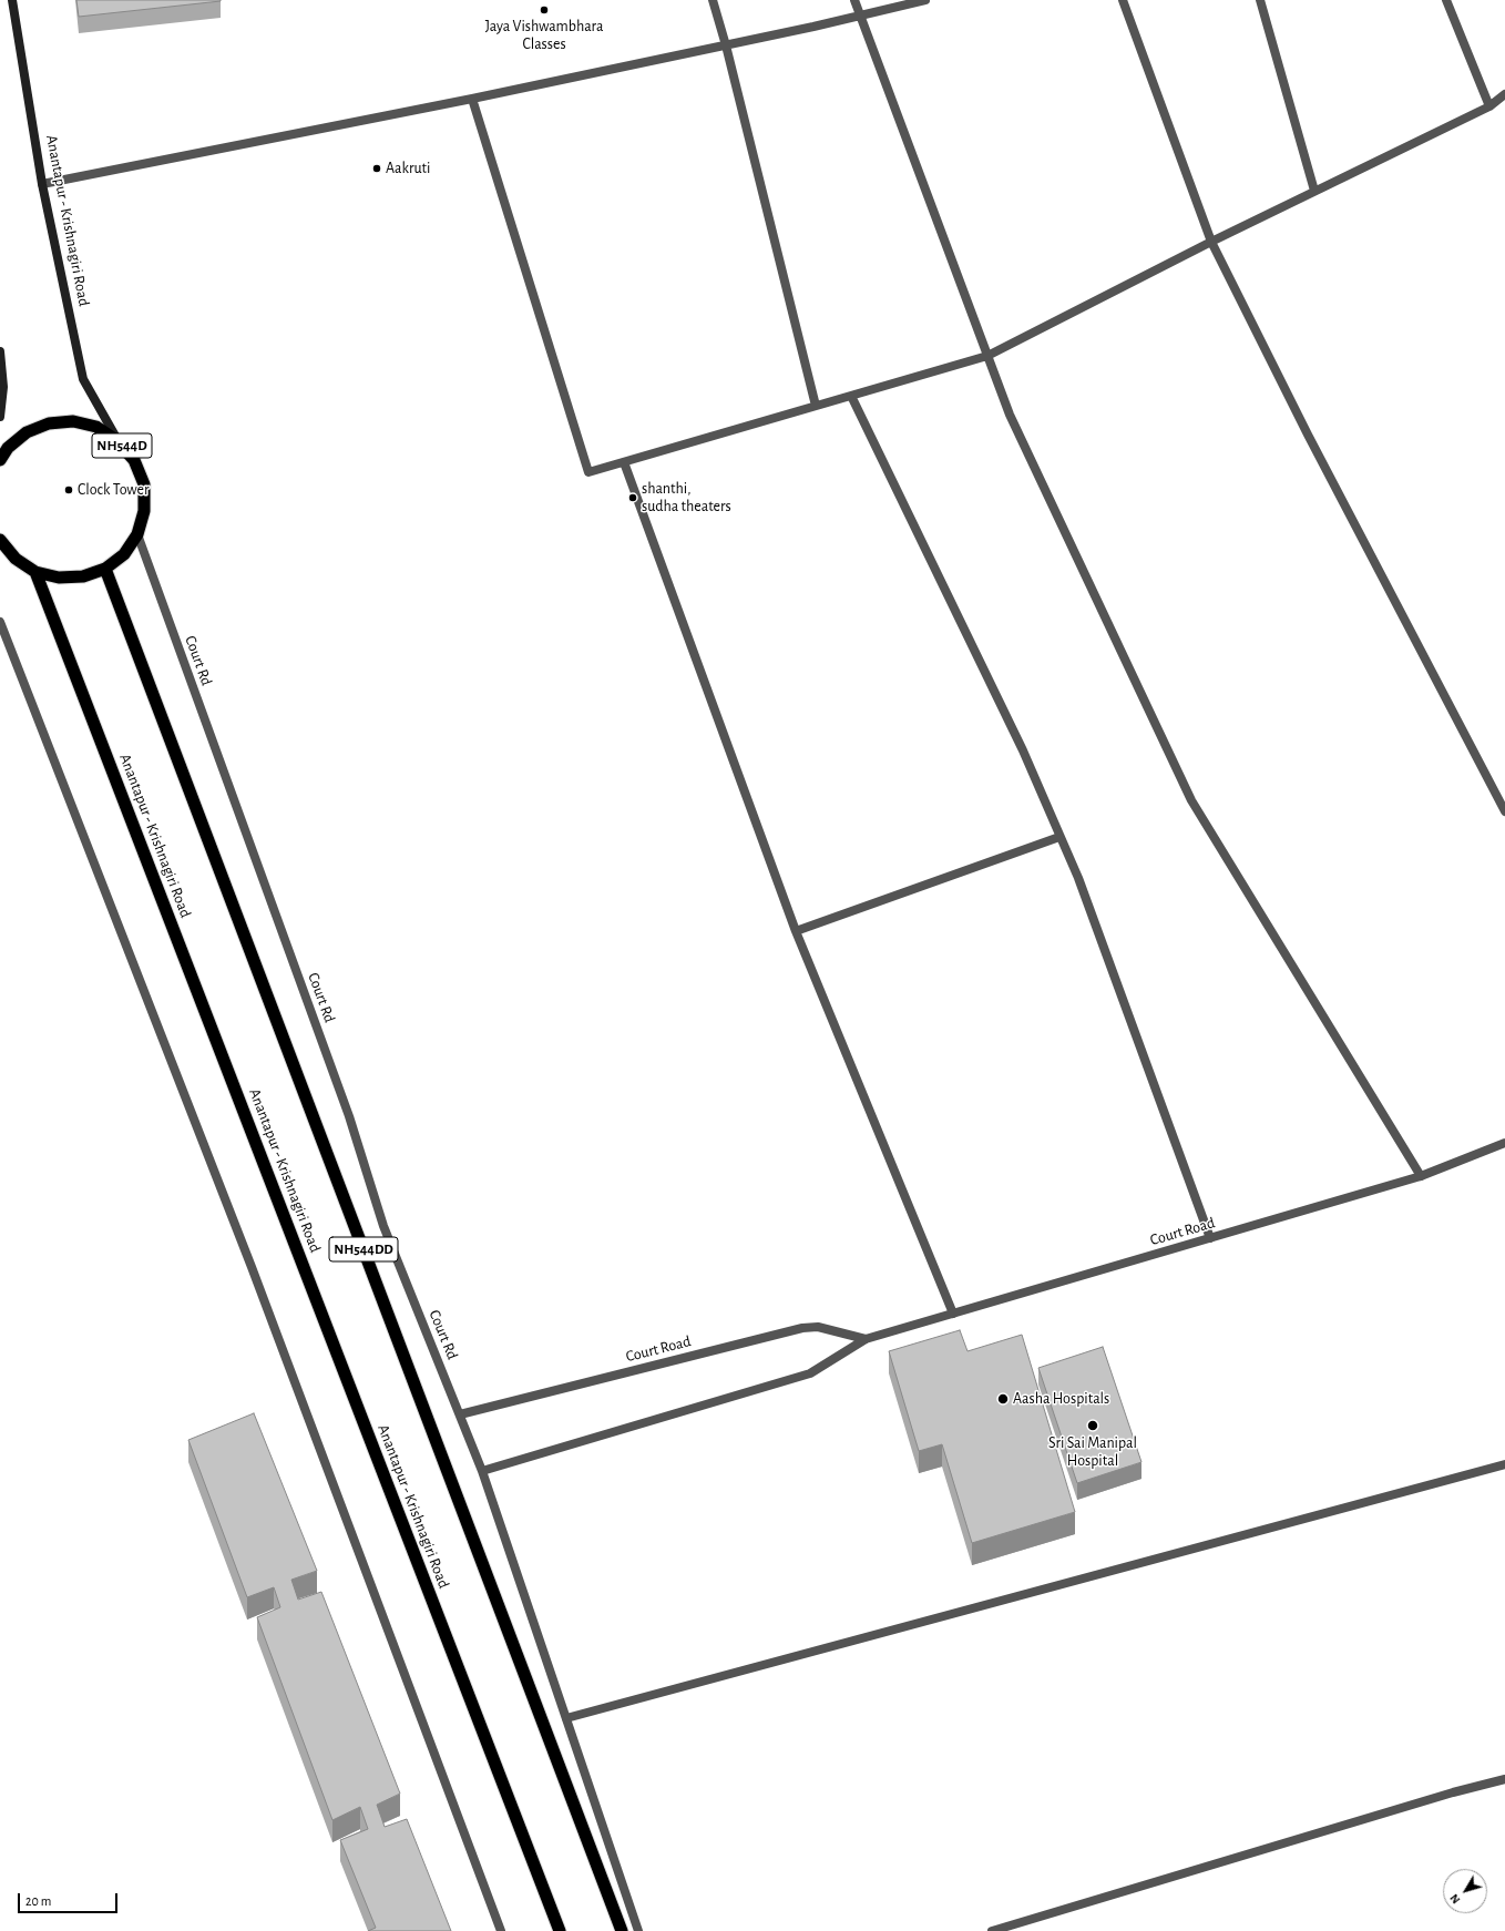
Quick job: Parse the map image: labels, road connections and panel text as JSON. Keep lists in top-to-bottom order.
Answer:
{
  "streets": {
    "highway": ["Anantapur - Krishnagiri Road", "NH544D", "NH544DD"],
    "street": ["Court Rd", "Court Road"]
  },
  "crossings": [
    ["Anantapur - Krishnagiri Road", "Court Rd"],
    ["Anantapur - Krishnagiri Road", "NH544DD"],
    ["Court Rd", "Court Road"]
  ],
  "places": [
    "Jaya Vishwambhara Classes",
    "Aakruti",
    "Clock Tower",
    "shanthi, sudha theaters",
    "Aasha Hospitals",
    "Sri Sai Manipal Hospital"
  ],
  "scale_bar": "20 m",
  "north": "bottom left"
}
